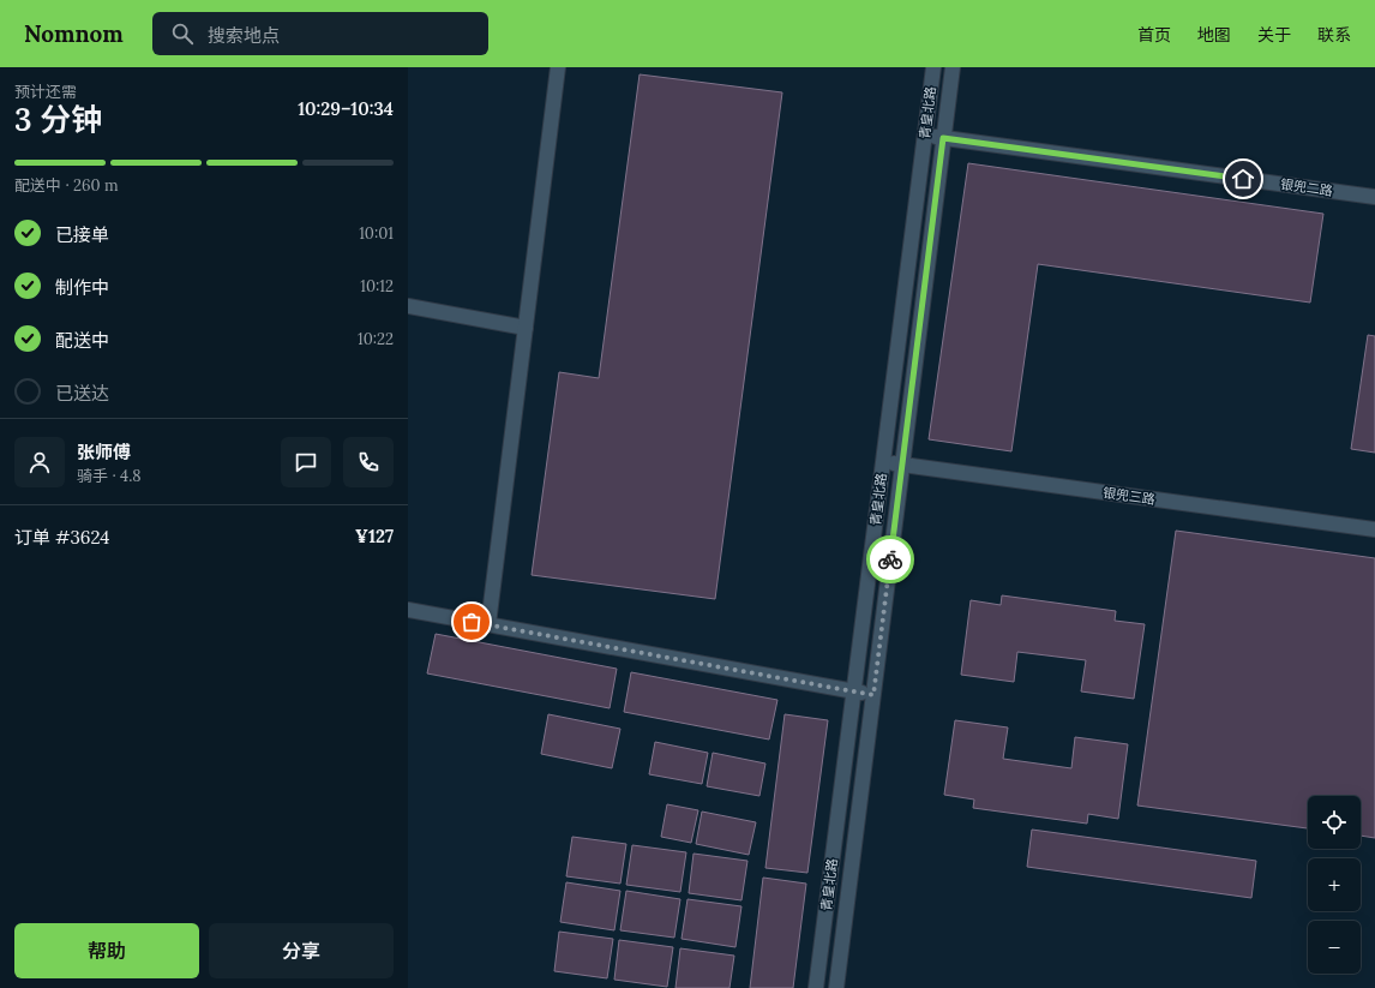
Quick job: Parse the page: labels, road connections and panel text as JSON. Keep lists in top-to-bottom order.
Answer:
{
  "streets": {
    "street": ["青皇北路", "银兜二路", "银兜三路"]
  },
  "crossings": [
    ["青皇北路", "银兜二路"],
    ["青皇北路", "银兜三路"]
  ],
  "page": {
    "header": "Nomnom",
    "search": "搜索地点",
    "nav": [
      "首页",
      "地图",
      "关于",
      "联系"
    ],
    "heading": ["3 分钟", "预计还需", "10:29–10:34"],
    "panel": [
      "张师傅",
      "骑手 · 4.8",
      "订单 #3624",
      "¥127"
    ],
    "bar": "配送中 · 260 m",
    "list": [
      ["已接单", "10:01"],
      ["制作中", "10:12"],
      ["配送中", "10:22"],
      "已送达"
    ],
    "map_buttons": ["+", "−"],
    "buttons": ["帮助", "分享"]
  }
}
